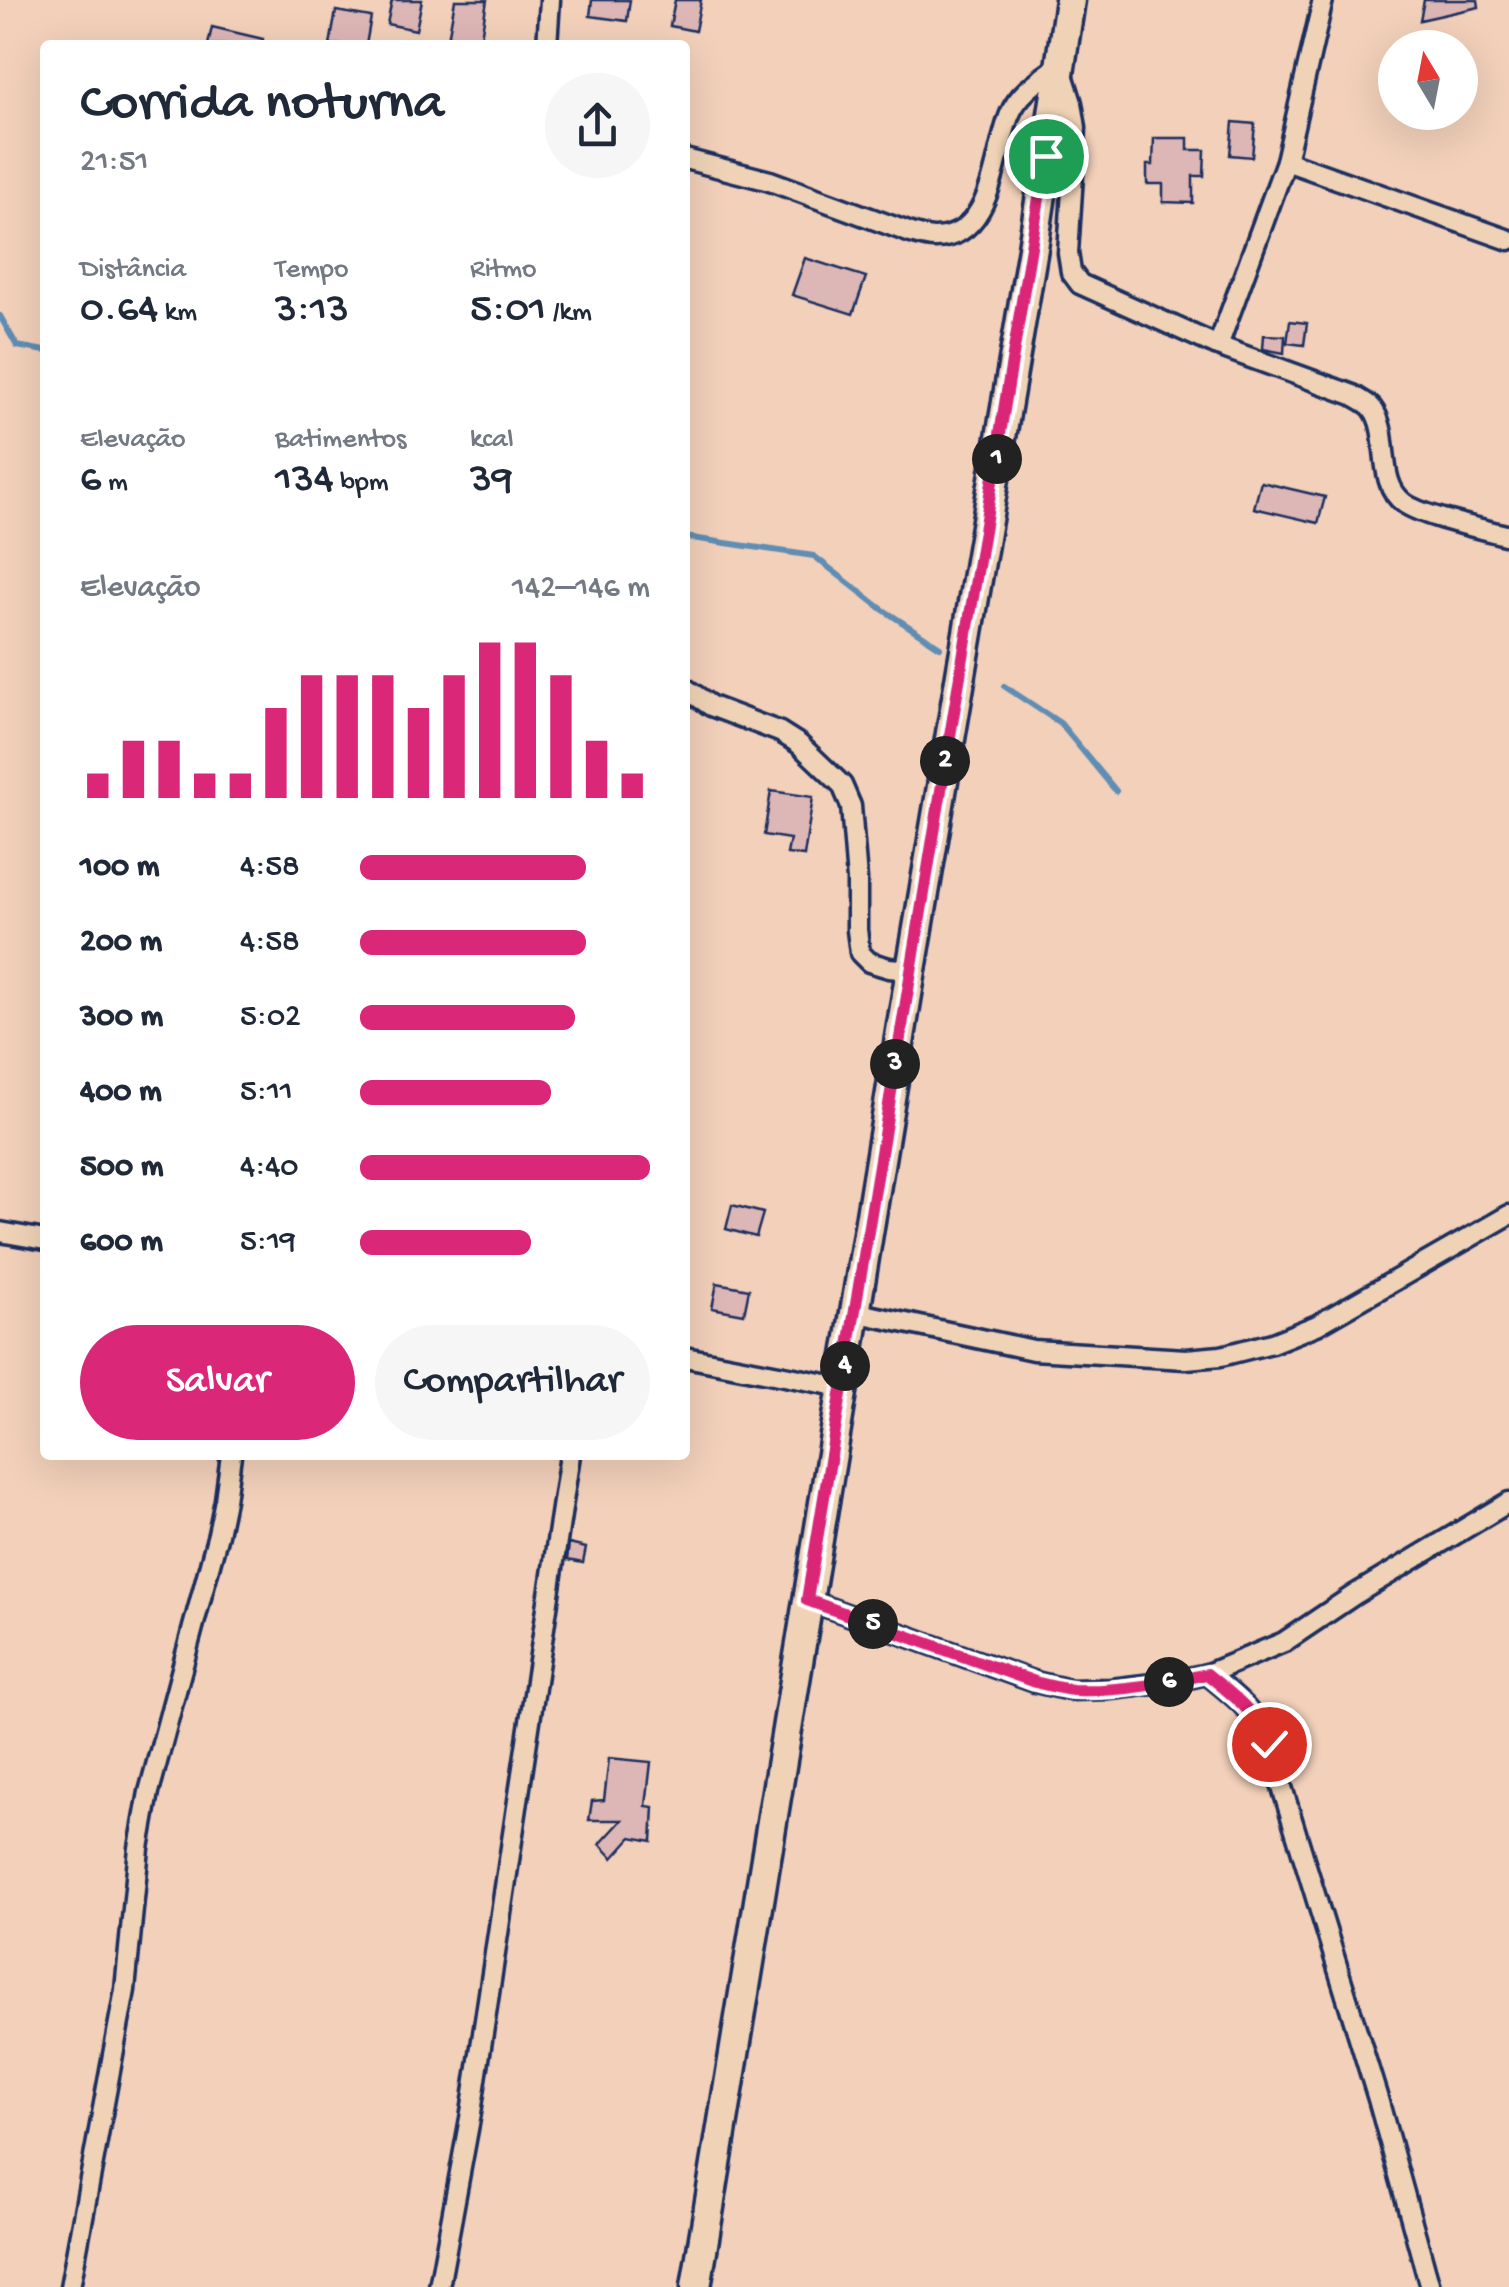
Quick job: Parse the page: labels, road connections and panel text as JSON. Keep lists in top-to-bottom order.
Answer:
{
  "north": "top",
  "page": {
    "heading": ["Corrida noturna", "21:51"],
    "stats": [
      ["Distância", "0.64 km"],
      ["Tempo", "3:13"],
      ["Ritmo", "5:01 /km"],
      ["Elevação", "6 m"],
      ["Batimentos", "134 bpm"],
      ["kcal", "39"]
    ],
    "pins": [
      "1",
      "2",
      "3",
      "4",
      "5",
      "6"
    ],
    "chart": ["Elevação", "142–146 m"],
    "list": [
      {
        "name": "100 m",
        "note": "4:58"
      },
      {
        "name": "200 m",
        "note": "4:58"
      },
      {
        "name": "300 m",
        "note": "5:02"
      },
      {
        "name": "400 m",
        "note": "5:11"
      },
      {
        "name": "500 m",
        "note": "4:40"
      },
      {
        "name": "600 m",
        "note": "5:19"
      }
    ],
    "buttons": ["Salvar", "Compartilhar"]
  }
}
